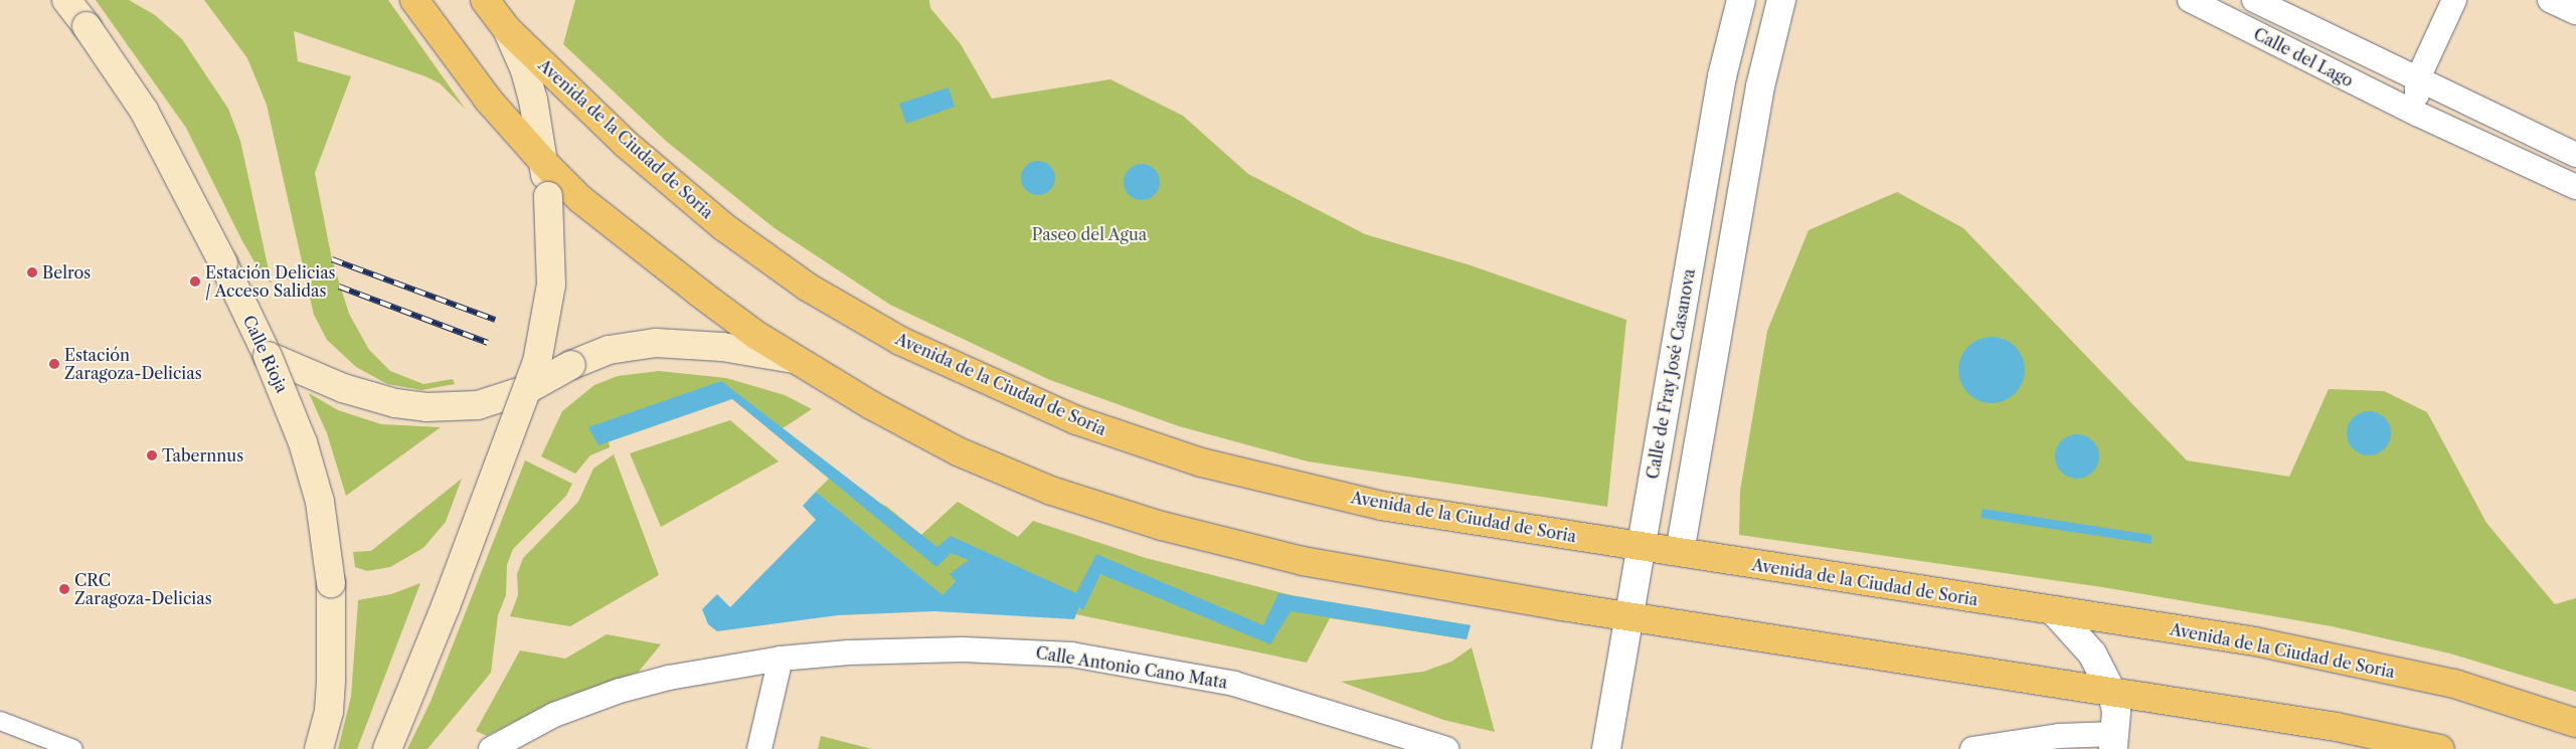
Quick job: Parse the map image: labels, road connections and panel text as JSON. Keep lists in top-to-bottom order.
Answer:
{
  "streets": {
    "main road": ["Avenida de la Ciudad de Soria", "Calle Rioja"],
    "street": ["Calle del Lago", "Calle de Fray José Casanova", "Calle Antonio Cano Mata"]
  },
  "crossings": [
    ["Avenida de la Ciudad de Soria", "Calle de Fray José Casanova"]
  ],
  "parks": ["Paseo del Agua"],
  "places": [
    "Belros",
    "Estación Delicias / Acceso Salidas",
    "Estación Zaragoza-Delicias",
    "Tabernnus",
    "CRC Zaragoza-Delicias"
  ]
}
